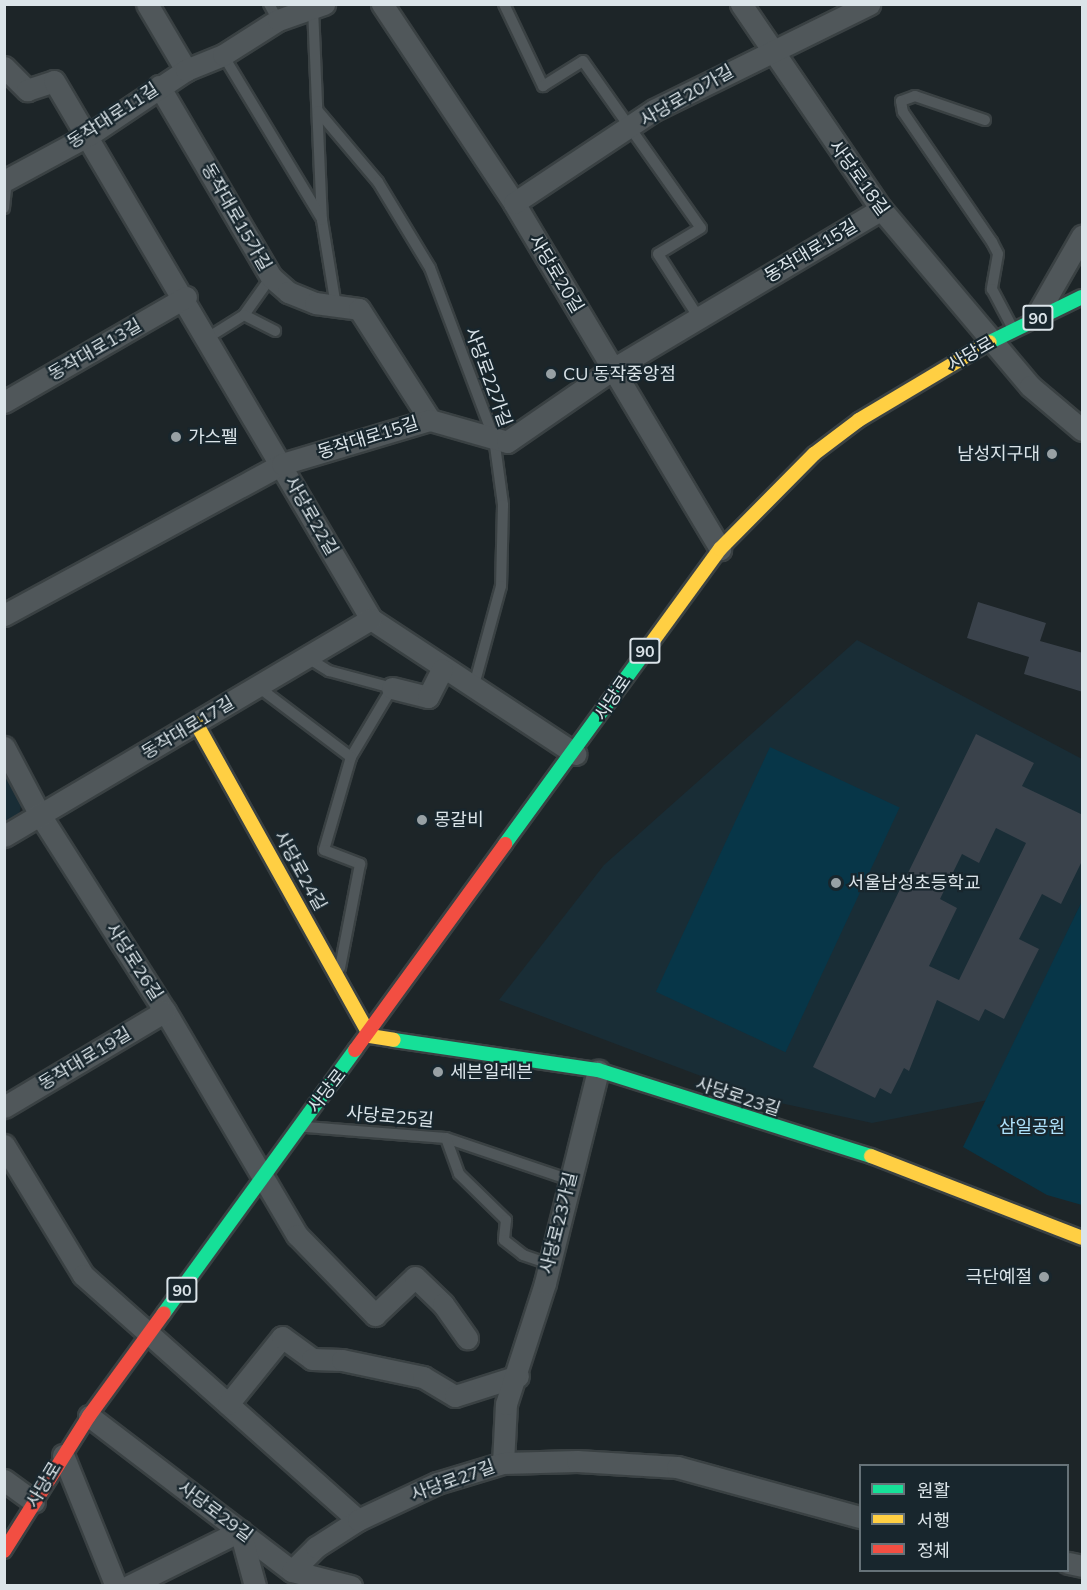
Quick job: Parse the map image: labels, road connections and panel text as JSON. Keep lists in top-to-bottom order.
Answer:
{
  "streets": {
    "main road": [
      "90",
      "사당로",
      "사당로24길",
      "사당로23길"
    ],
    "street": [
      "사당로20가길",
      "동작대로11길",
      "사당로18길",
      "동작대로15가길",
      "동작대로15길",
      "사당로20길",
      "동작대로13길",
      "사당로22길",
      "동작대로17길",
      "사당로26길",
      "동작대로19길",
      "사당로23가길",
      "사당로27길",
      "사당로29길"
    ],
    "lane": ["사당로22가길", "사당로25길"]
  },
  "crossings": [
    ["사당로20가길", "사당로18길"],
    ["사당로20가길", "사당로20길"],
    ["동작대로11길", "동작대로15가길"],
    ["동작대로11길", "사당로22길"],
    ["사당로18길", "동작대로15길"],
    ["사당로18길", "사당로"],
    ["동작대로15가길", "동작대로15길"],
    ["동작대로15길", "사당로20길"],
    ["동작대로15길", "사당로22가길"],
    ["동작대로15길", "사당로22길"],
    ["사당로20길", "사당로"],
    ["동작대로13길", "사당로22길"],
    ["사당로", "사당로22길"],
    ["사당로", "사당로24길"],
    ["사당로", "사당로26길"],
    ["사당로", "사당로23길"],
    ["사당로", "사당로25길"],
    ["사당로", "사당로29길"],
    ["사당로22가길", "사당로22길"],
    ["사당로22길", "동작대로17길"],
    ["동작대로17길", "사당로24길"],
    ["동작대로17길", "사당로26길"],
    ["사당로24길", "사당로23길"],
    ["사당로26길", "동작대로19길"],
    ["사당로23길", "사당로23가길"],
    ["사당로25길", "사당로23가길"],
    ["사당로23가길", "사당로27길"],
    ["사당로27길", "사당로29길"]
  ],
  "parks": ["삼일공원"],
  "places": [
    "CU 동작중앙점",
    "가스펠",
    "남성지구대",
    "몽갈비",
    "서울남성초등학교",
    "세븐일레븐",
    "극단예절"
  ],
  "legend": ["원활", "서행", "정체"]
}
